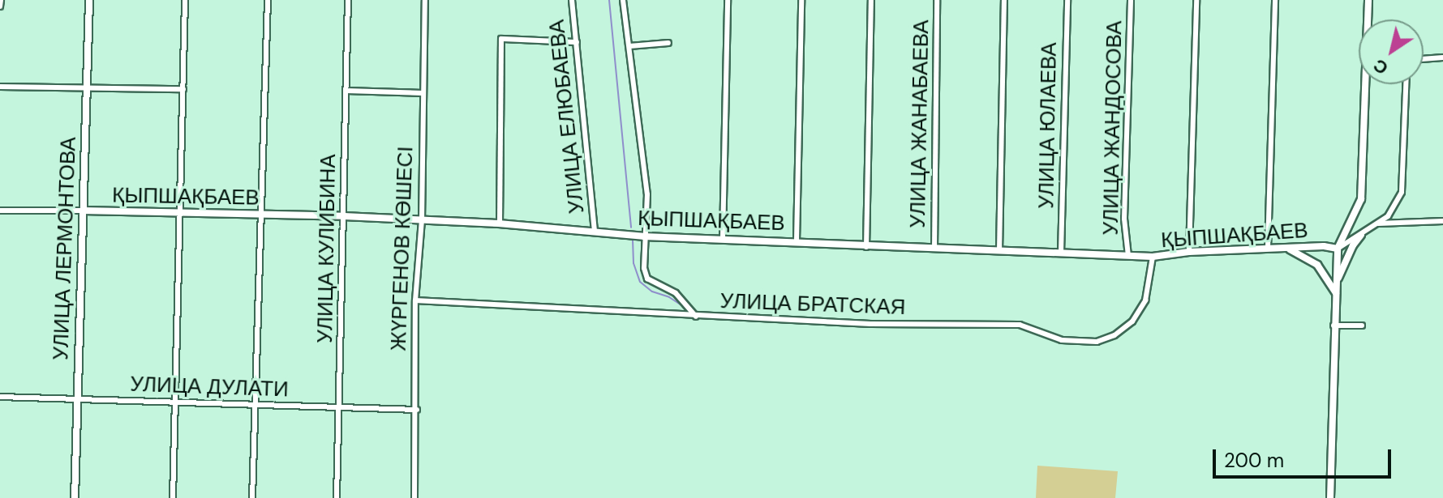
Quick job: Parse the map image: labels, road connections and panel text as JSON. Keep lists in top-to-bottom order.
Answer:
{
  "streets": {
    "street": [
      "УЛИЦА ЕЛЮБАЕВА",
      "УЛИЦА ЖАНАБАЕВА",
      "УЛИЦА ЮЛАЕВА",
      "УЛИЦА ЖАНДОСОВА",
      "ҚЫПШАҚБАЕВ",
      "УЛИЦА ЛЕРМОНТОВА",
      "УЛИЦА КУЛИБИНА",
      "ЖҮРГЕНОВ КӨШЕСІ",
      "УЛИЦА БРАТСКАЯ",
      "УЛИЦА ДУЛАТИ"
    ]
  },
  "crossings": [
    ["УЛИЦА ЕЛЮБАЕВА", "ҚЫПШАҚБАЕВ"],
    ["УЛИЦА ЖАНАБАЕВА", "ҚЫПШАҚБАЕВ"],
    ["УЛИЦА ЮЛАЕВА", "ҚЫПШАҚБАЕВ"],
    ["УЛИЦА ЖАНДОСОВА", "ҚЫПШАҚБАЕВ"],
    ["ҚЫПШАҚБАЕВ", "УЛИЦА ЛЕРМОНТОВА"],
    ["ҚЫПШАҚБАЕВ", "УЛИЦА КУЛИБИНА"],
    ["ҚЫПШАҚБАЕВ", "ЖҮРГЕНОВ КӨШЕСІ"],
    ["ҚЫПШАҚБАЕВ", "УЛИЦА БРАТСКАЯ"],
    ["УЛИЦА ЛЕРМОНТОВА", "УЛИЦА ДУЛАТИ"],
    ["УЛИЦА КУЛИБИНА", "УЛИЦА ДУЛАТИ"],
    ["ЖҮРГЕНОВ КӨШЕСІ", "УЛИЦА БРАТСКАЯ"],
    ["ЖҮРГЕНОВ КӨШЕСІ", "УЛИЦА ДУЛАТИ"]
  ],
  "scale_bar": "200 m",
  "north": "bottom left"
}
